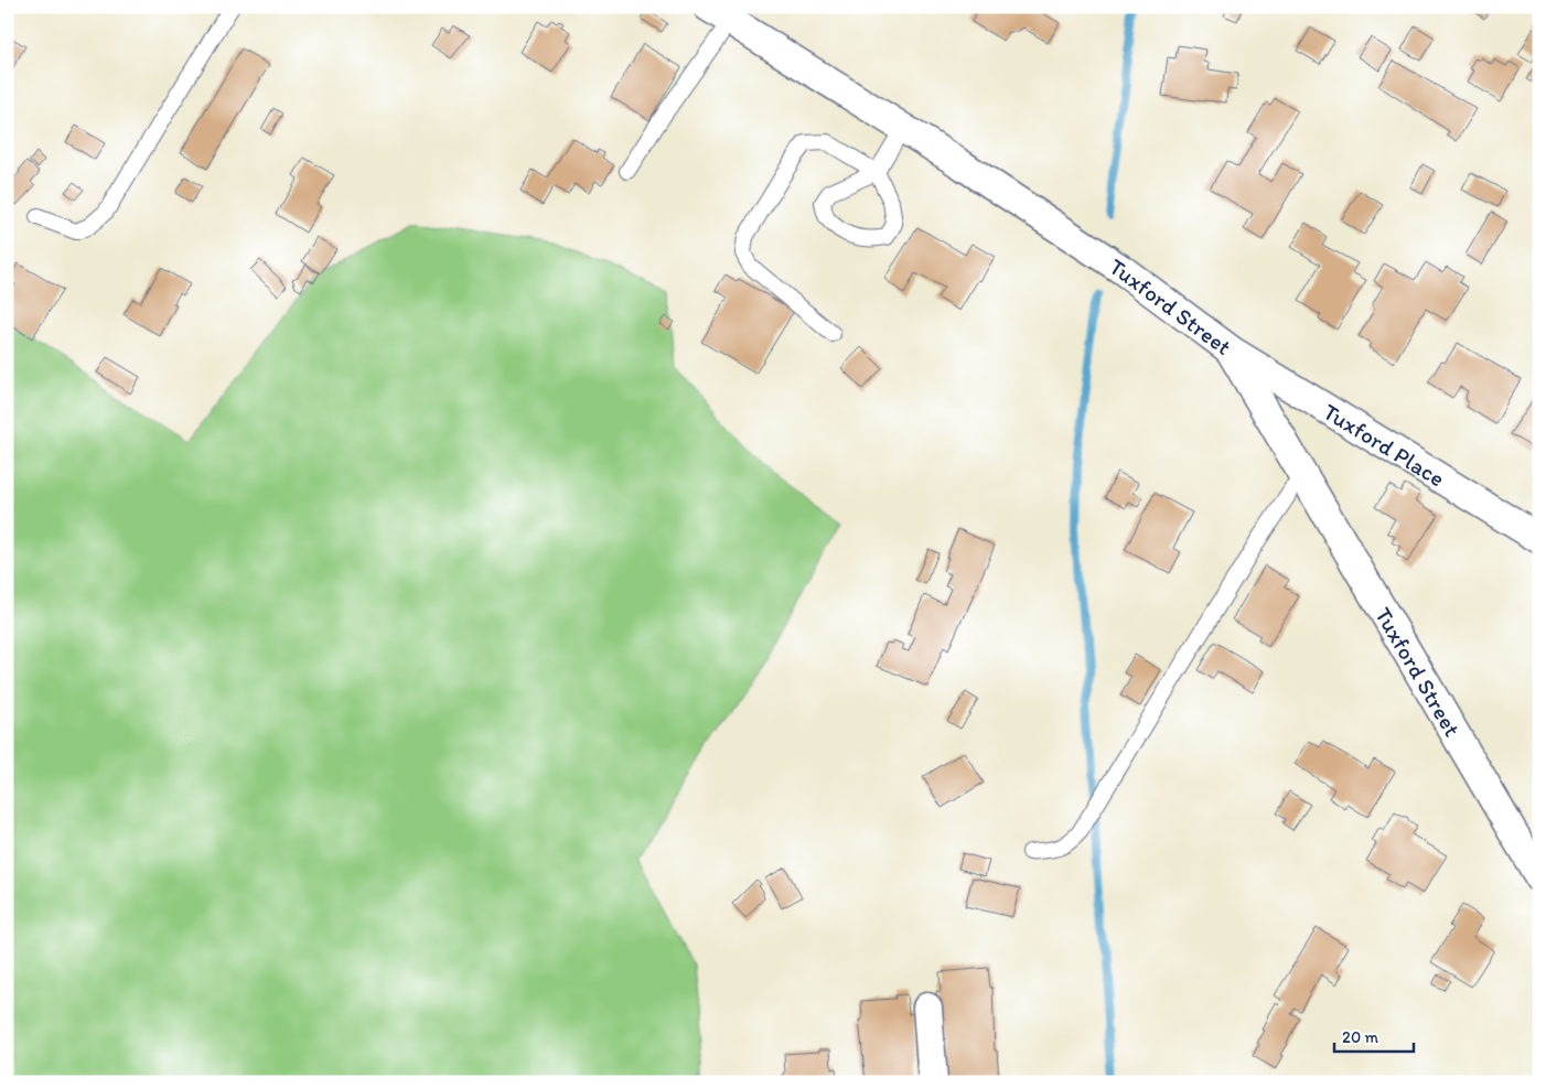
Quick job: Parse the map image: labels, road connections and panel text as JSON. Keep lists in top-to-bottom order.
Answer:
{
  "streets": {
    "street": ["Tuxford Street", "Tuxford Place"]
  },
  "crossings": [
    ["Tuxford Street", "Tuxford Place"]
  ],
  "scale_bar": "20 m"
}
